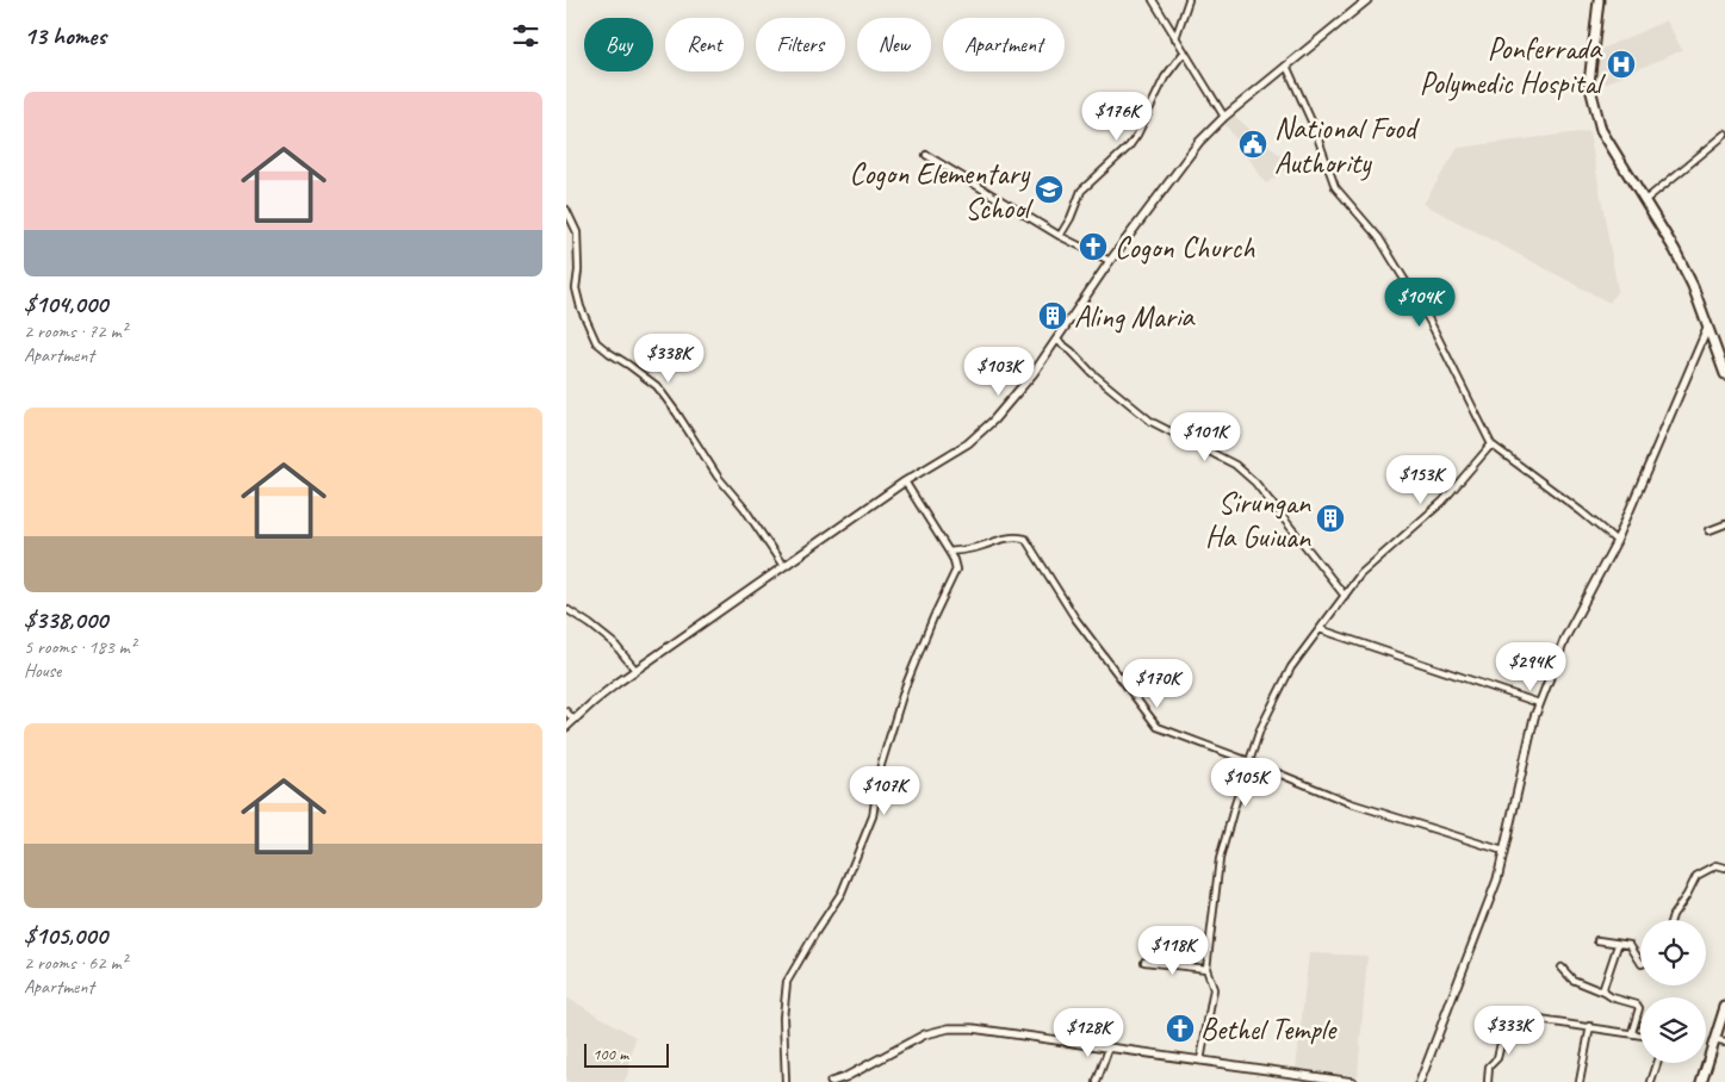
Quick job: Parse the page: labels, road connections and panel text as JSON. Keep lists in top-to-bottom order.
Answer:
{
  "places": {
    "hospital": ["Ponferrada Polymedic Hospital"],
    "public building": ["National Food Authority"],
    "school or university": ["Cogon Elementary School"],
    "church": ["Cogon Church", "Bethel Temple"],
    "building": ["Aling Maria", "Sirungan Ha Guiuan"]
  },
  "scale_bar": "100 m",
  "page": {
    "heading": "13 homes",
    "chip": [
      "Buy",
      "Rent",
      "Filters",
      "New",
      "Apartment"
    ],
    "list": [
      {
        "name": "$104,000",
        "note": "2 rooms · 72 m² · Apartment"
      },
      {
        "name": "$338,000",
        "note": "5 rooms · 183 m² · House"
      },
      {
        "name": "$105,000",
        "note": "2 rooms · 62 m² · Apartment"
      }
    ],
    "price": [
      "$176K",
      "$104K",
      "$338K",
      "$103K",
      "$101K",
      "$153K",
      "$294K",
      "$170K",
      "$105K",
      "$107K",
      "$118K",
      "$333K",
      "$128K"
    ],
    "scale": "100 m"
  }
}
